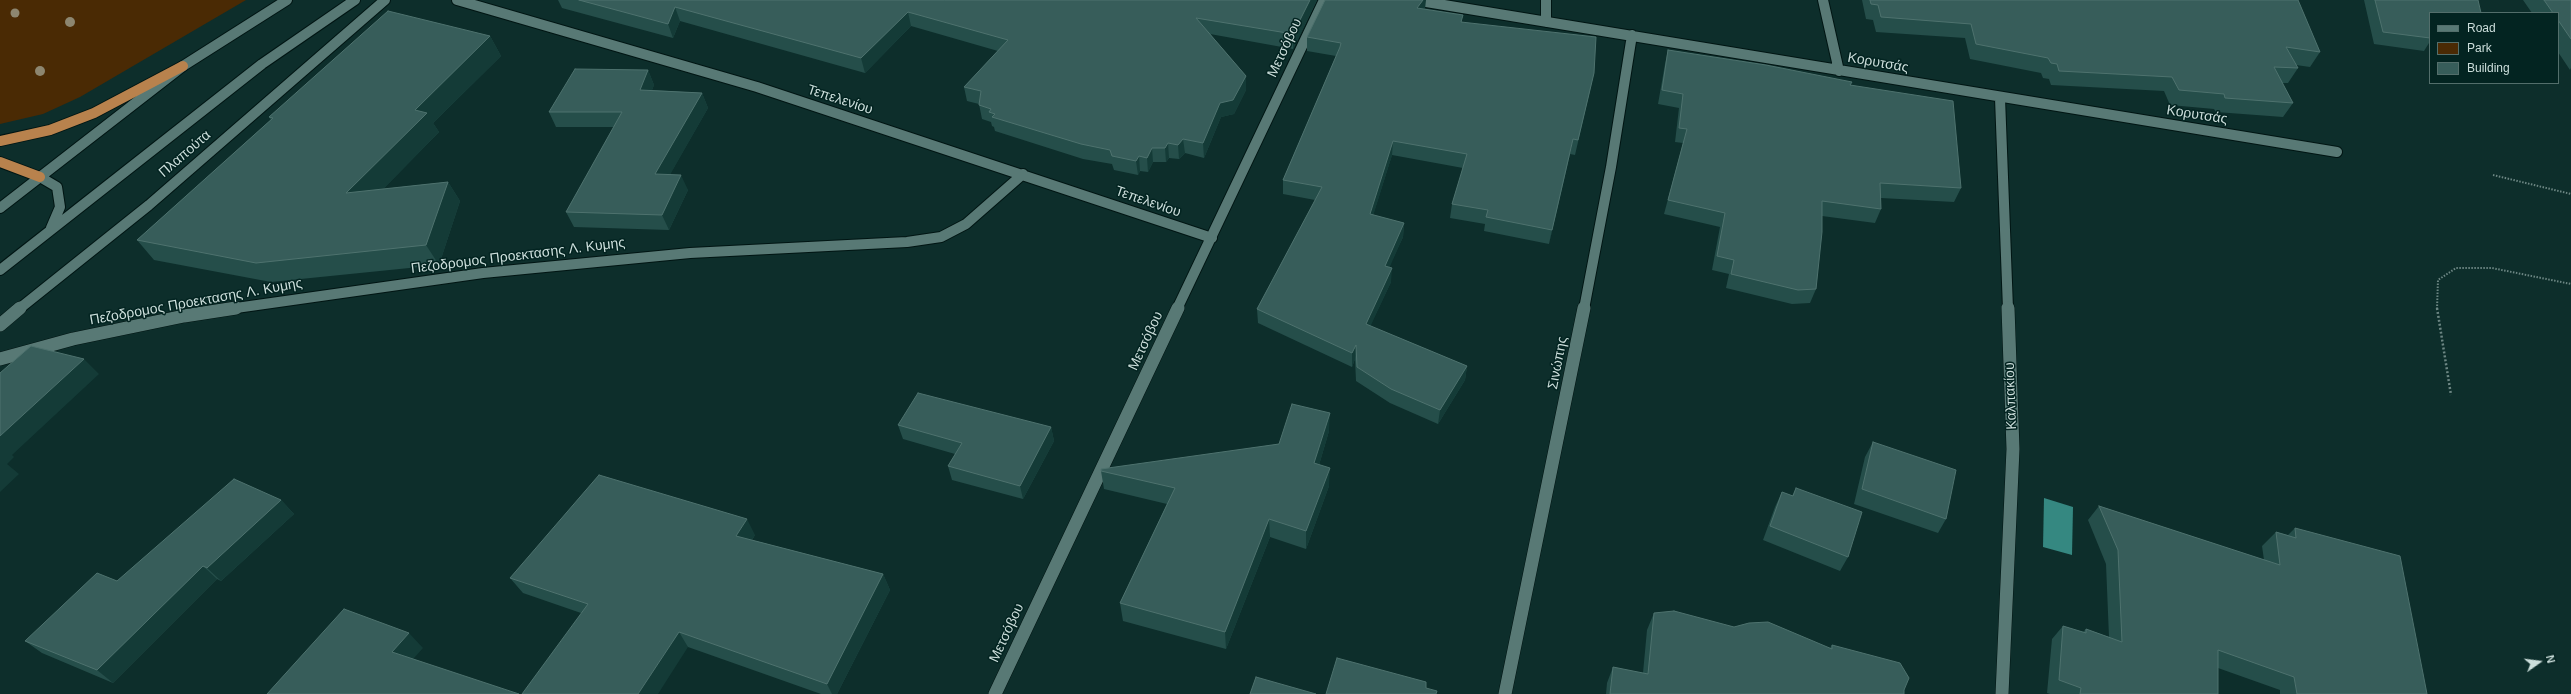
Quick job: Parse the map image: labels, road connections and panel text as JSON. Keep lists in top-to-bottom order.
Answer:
{
  "streets": {
    "street": [
      "Μετσόβου",
      "Κορυτσάς",
      "Τεπελενίου",
      "Πλαπούτα",
      "Πεζοδρομος Προεκτασης Λ. Κυμης",
      "Σινώπης",
      "Καλπακίου"
    ]
  },
  "crossings": [
    ["Μετσόβου", "Τεπελενίου"],
    ["Κορυτσάς", "Σινώπης"],
    ["Κορυτσάς", "Καλπακίου"],
    ["Τεπελενίου", "Πεζοδρομος Προεκτασης Λ. Κυμης"]
  ],
  "legend": ["Road", "Park", "Building"],
  "north": "right"
}
